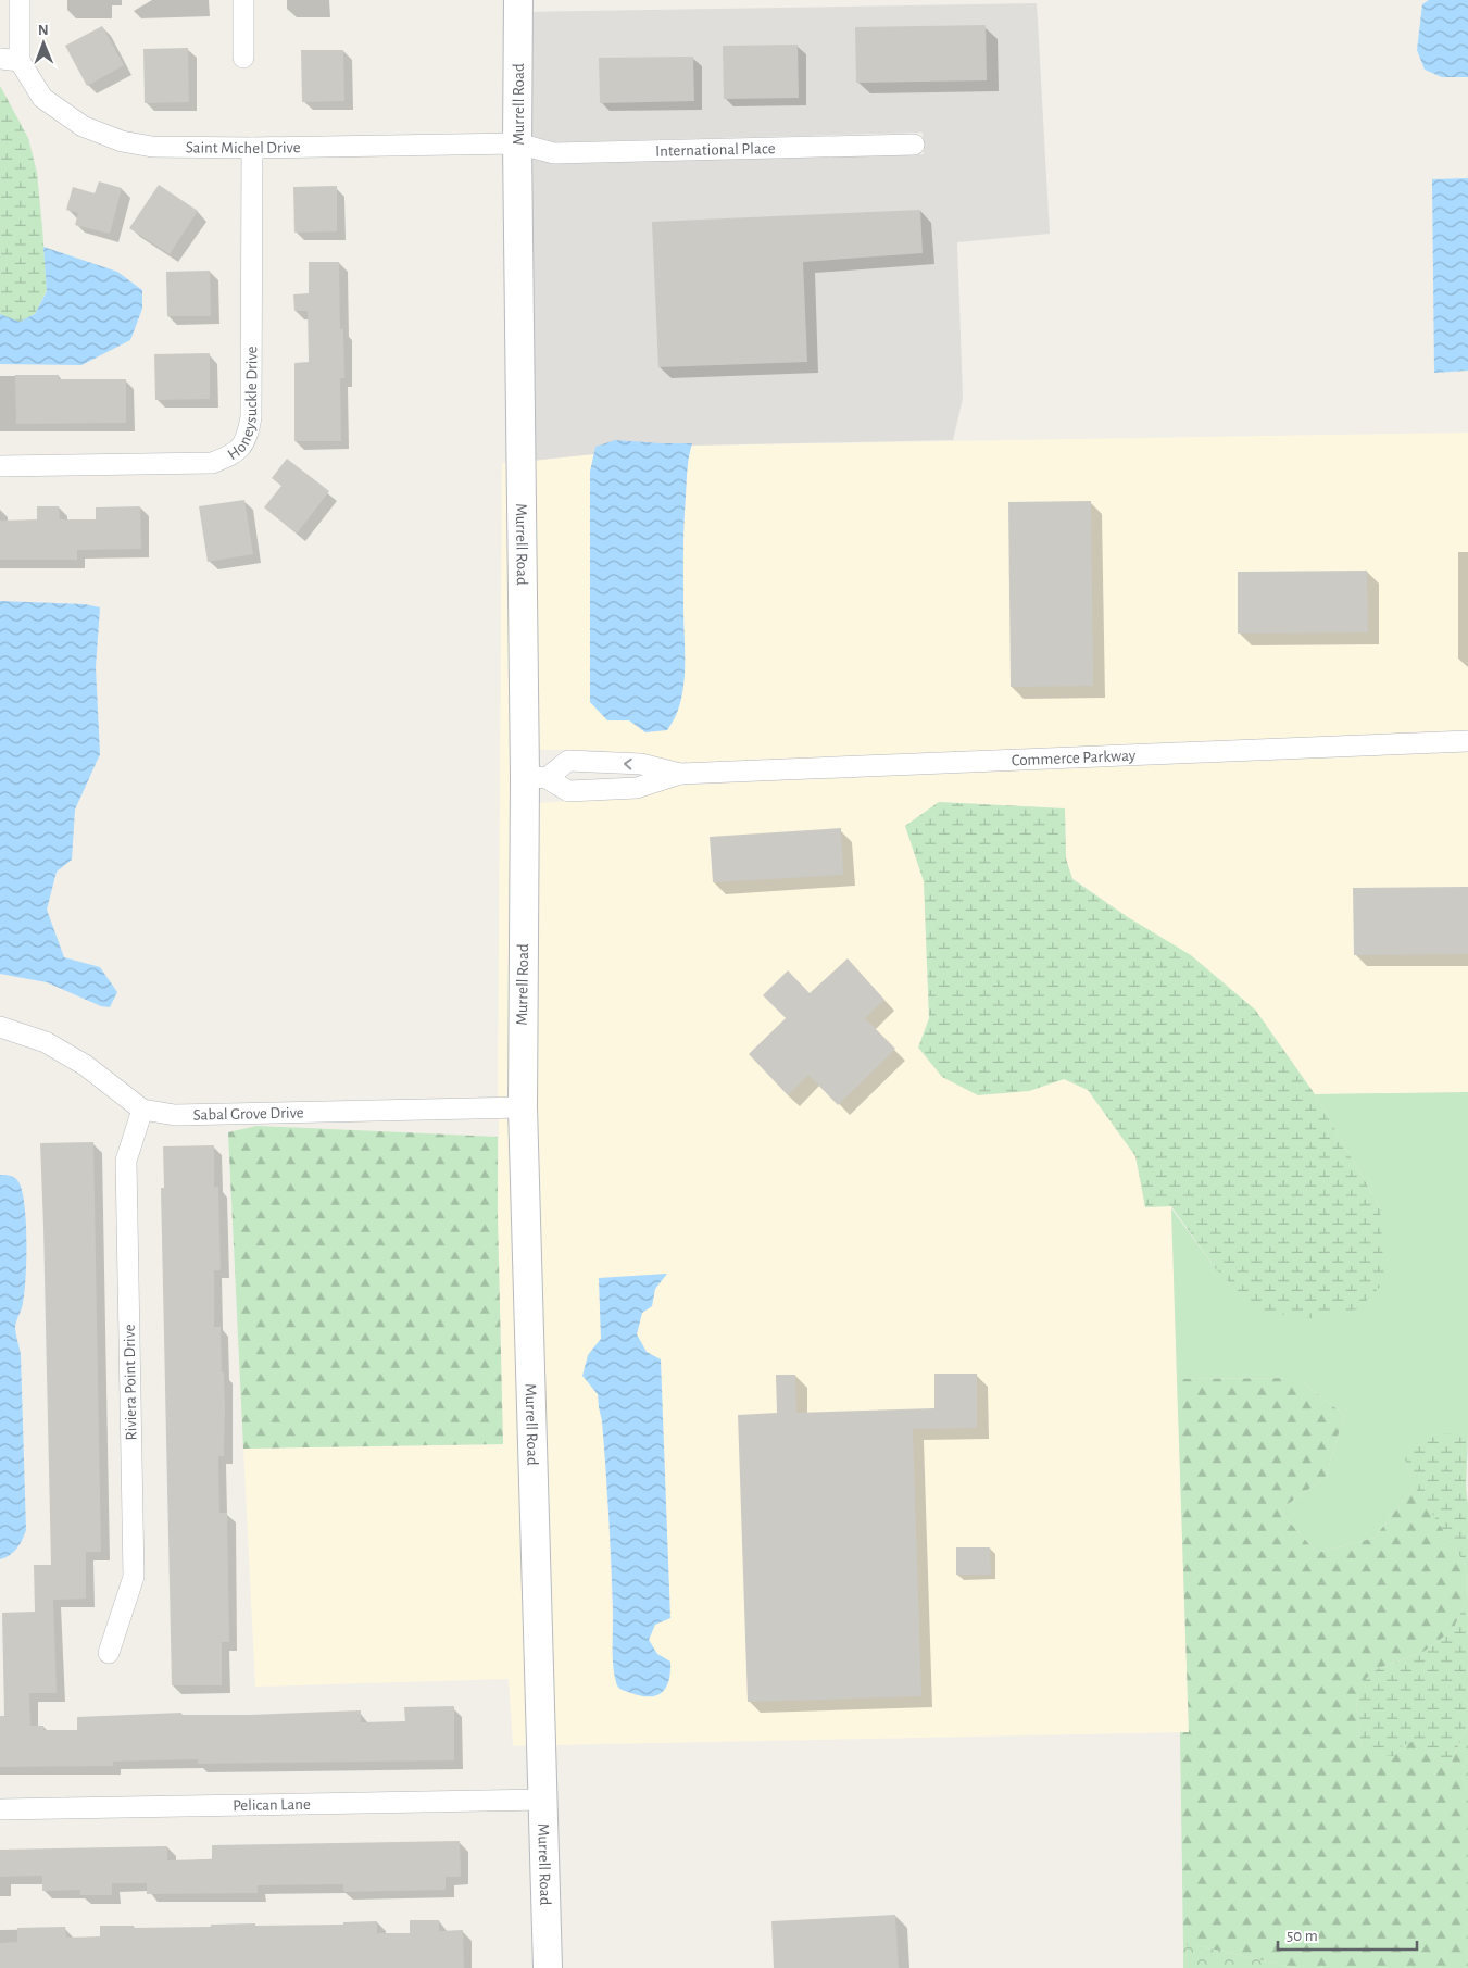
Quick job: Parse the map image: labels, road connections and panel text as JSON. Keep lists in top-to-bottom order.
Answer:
{
  "streets": {
    "street": [
      "Murrell Road",
      "Saint Michel Drive",
      "International Place",
      "Honeysuckle Drive",
      "Commerce Parkway",
      "Sabal Grove Drive",
      "Riviera Point Drive",
      "Pelican Lane"
    ]
  },
  "crossings": [
    ["Murrell Road", "Saint Michel Drive"],
    ["Murrell Road", "International Place"],
    ["Murrell Road", "Commerce Parkway"],
    ["Murrell Road", "Sabal Grove Drive"],
    ["Murrell Road", "Pelican Lane"],
    ["Saint Michel Drive", "International Place"],
    ["Saint Michel Drive", "Honeysuckle Drive"],
    ["Sabal Grove Drive", "Riviera Point Drive"]
  ],
  "scale_bar": "50 m",
  "north": "top"
}
